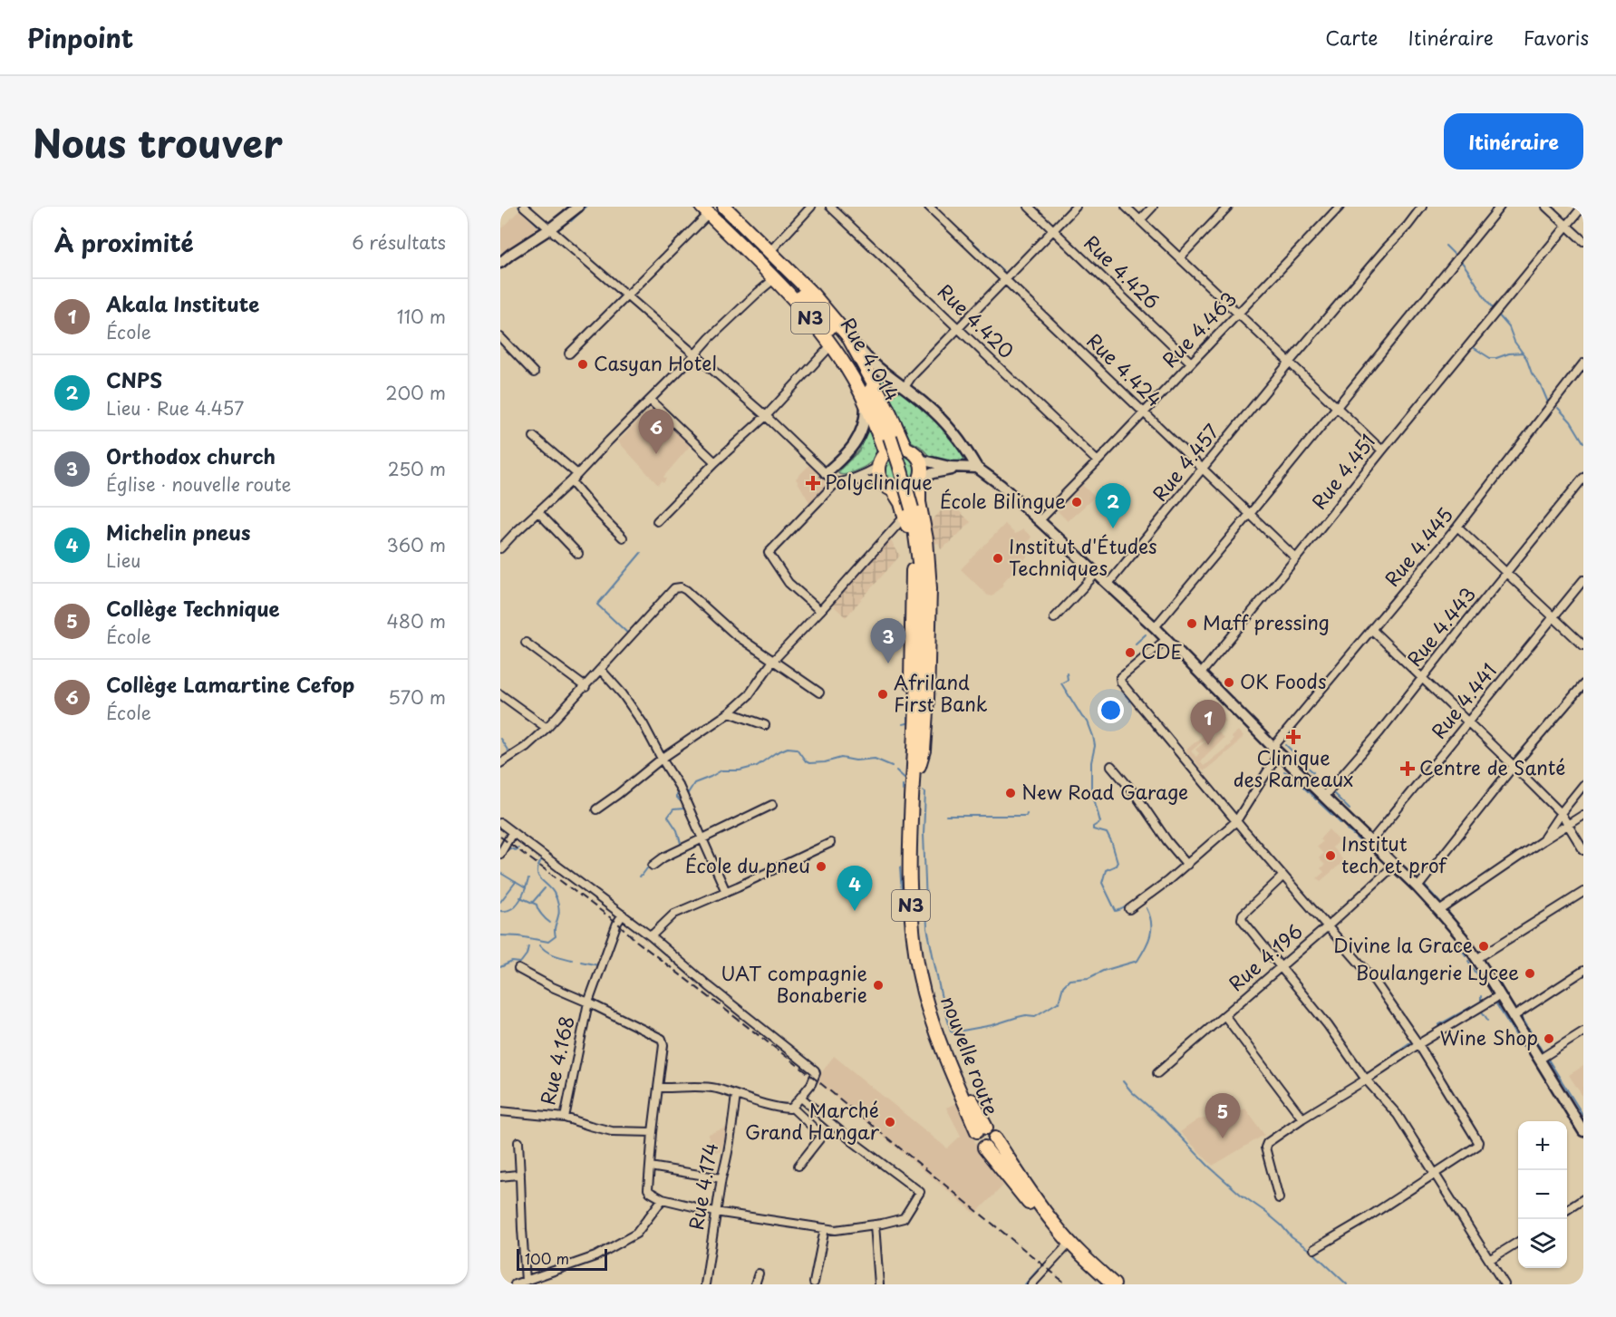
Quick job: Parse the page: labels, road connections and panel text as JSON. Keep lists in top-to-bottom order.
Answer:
{
  "streets": {
    "highway": ["N3", "Rue 4.014", "nouvelle route"],
    "street": [
      "Rue 4.426",
      "Rue 4.420",
      "Rue 4.463",
      "Rue 4.424",
      "Rue 4.457",
      "Rue 4.451",
      "Rue 4.445",
      "Rue 4.443",
      "Rue 4.441",
      "Rue 4.196",
      "Rue 4.168",
      "Rue 4.174"
    ]
  },
  "crossings": [
    ["Rue 4.426", "Rue 4.463"],
    ["N3", "Rue 4.014"],
    ["N3", "nouvelle route"],
    ["Rue 4.420", "Rue 4.463"],
    ["Rue 4.463", "Rue 4.424"],
    ["Rue 4.014", "nouvelle route"],
    ["Rue 4.424", "Rue 4.457"],
    ["Rue 4.424", "Rue 4.451"]
  ],
  "places": {
    "other": [
      "Casyan Hotel",
      "École Bilingue",
      "Institut d'Études Techniques",
      "Maff pressing",
      "CDE",
      "OK Foods",
      "Afriland First Bank",
      "New Road Garage",
      "Institut tech et prof",
      "École du pneu",
      "Divine la Grace",
      "Boulangerie Lycee",
      "UAT compagnie Bonaberie",
      "Wine Shop",
      "Marché Grand Hangar"
    ],
    "health": ["Polyclinique", "Clinique des Rameaux", "Centre de Santé"]
  },
  "scale_bar": "100 m",
  "page": {
    "header": "Pinpoint",
    "nav": ["Carte", "Itinéraire", "Favoris"],
    "title": "Nous trouver",
    "buttons": "Itinéraire",
    "heading": ["À proximité", "6 résultats"],
    "list": [
      {
        "mark": "1",
        "name": "Akala Institute",
        "note": "École",
        "value": "110 m"
      },
      {
        "mark": "2",
        "name": "CNPS",
        "note": "Lieu · Rue 4.457",
        "value": "200 m"
      },
      {
        "mark": "3",
        "name": "Orthodox church",
        "note": "Église · nouvelle route",
        "value": "250 m"
      },
      {
        "mark": "4",
        "name": "Michelin pneus",
        "note": "Lieu",
        "value": "360 m"
      },
      {
        "mark": "5",
        "name": "Collège Technique",
        "note": "École",
        "value": "480 m"
      },
      {
        "mark": "6",
        "name": "Collège Lamartine Cefop",
        "note": "École",
        "value": "570 m"
      }
    ],
    "pins": [
      "6",
      "2",
      "3",
      "1",
      "4",
      "5"
    ],
    "map_buttons": ["+", "−"],
    "scale": "100 m"
  }
}
